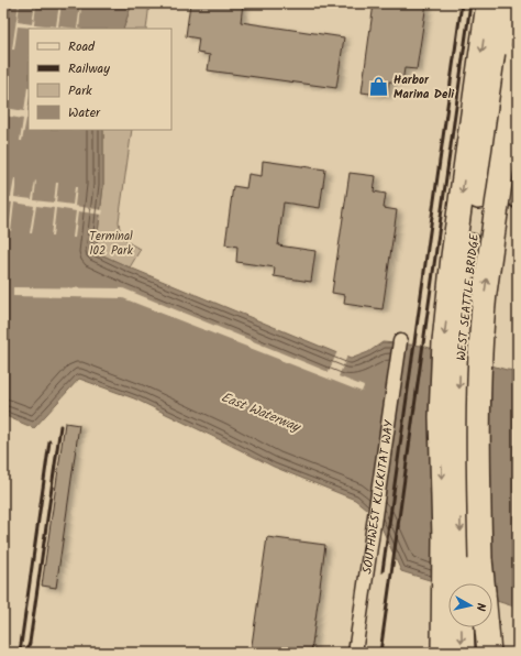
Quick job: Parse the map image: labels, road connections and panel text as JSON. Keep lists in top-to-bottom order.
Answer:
{
  "streets": {
    "highway": ["WEST SEATTLE BRIDGE"],
    "street": ["SOUTHWEST KLICKITAT WAY"]
  },
  "water": ["East Waterway"],
  "parks": ["Terminal 102 Park"],
  "places": {
    "shop": ["Harbor Marina Deli"]
  },
  "legend": [
    "Road",
    "Railway",
    "Park",
    "Water"
  ],
  "north": "right"
}
